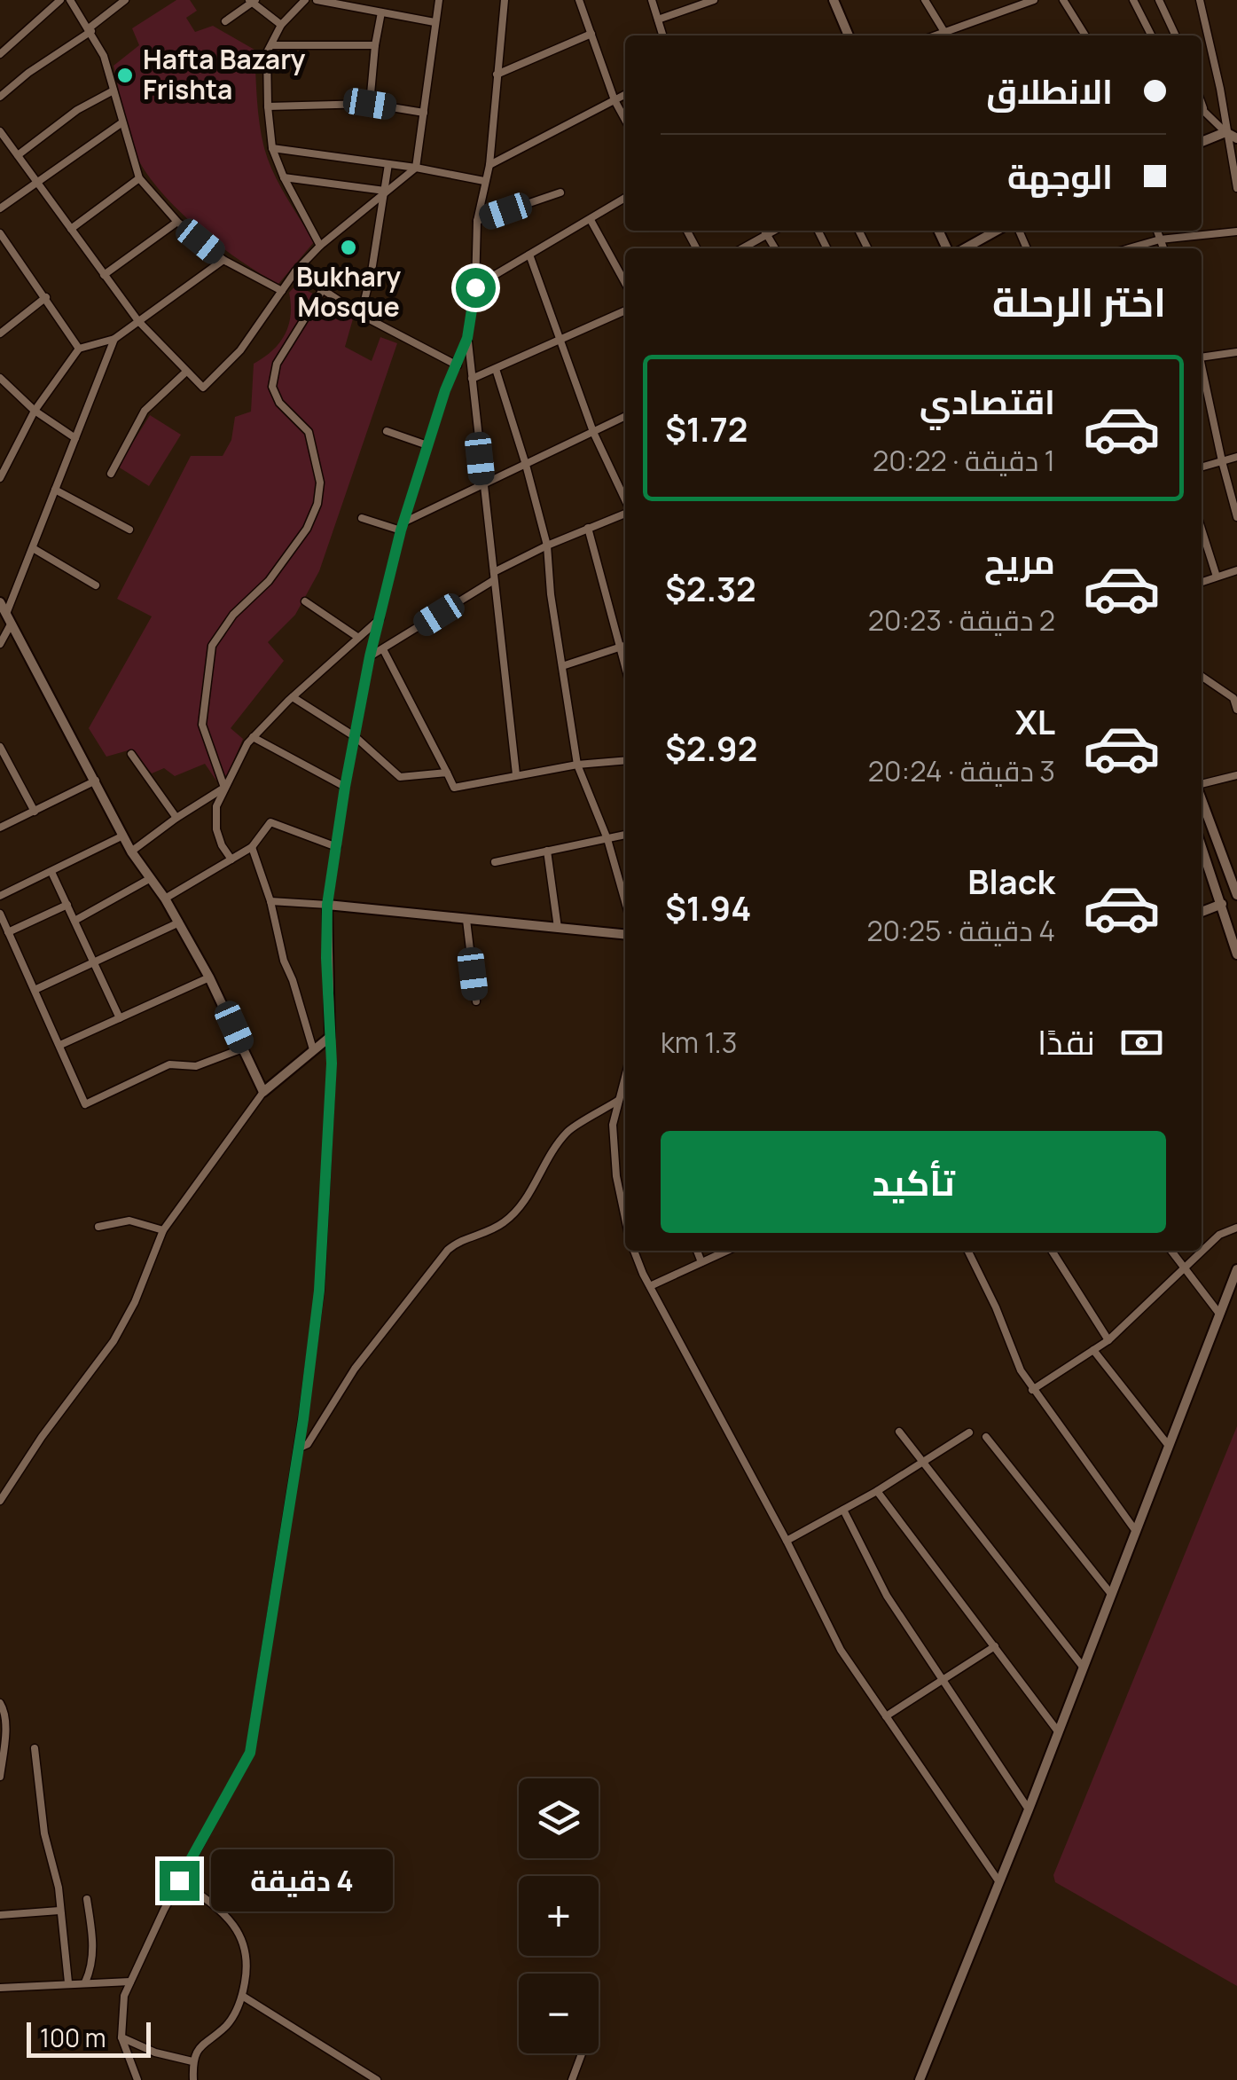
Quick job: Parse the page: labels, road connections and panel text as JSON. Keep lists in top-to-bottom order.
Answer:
{
  "places": ["Hafta Bazary Frishta", "Bukhary Mosque"],
  "scale_bar": "100 m",
  "page": {
    "banner": ["الانطلاق", "الوجهة"],
    "heading": "اختر الرحلة",
    "list": [
      {
        "name": "اقتصادي",
        "note": "1 دقيقة · 20:22",
        "value": "$1.72"
      },
      {
        "name": "مريح",
        "note": "2 دقيقة · 20:23",
        "value": "$2.32"
      },
      {
        "name": "XL",
        "note": "3 دقيقة · 20:24",
        "value": "$2.92"
      },
      {
        "name": "Black",
        "note": "4 دقيقة · 20:25",
        "value": "$1.94"
      }
    ],
    "pay": ["نقدًا", "1.3 km"],
    "buttons": "تأكيد",
    "map_buttons": ["+", "−"],
    "bubble": "4 دقيقة",
    "scale": "100 m"
  }
}
